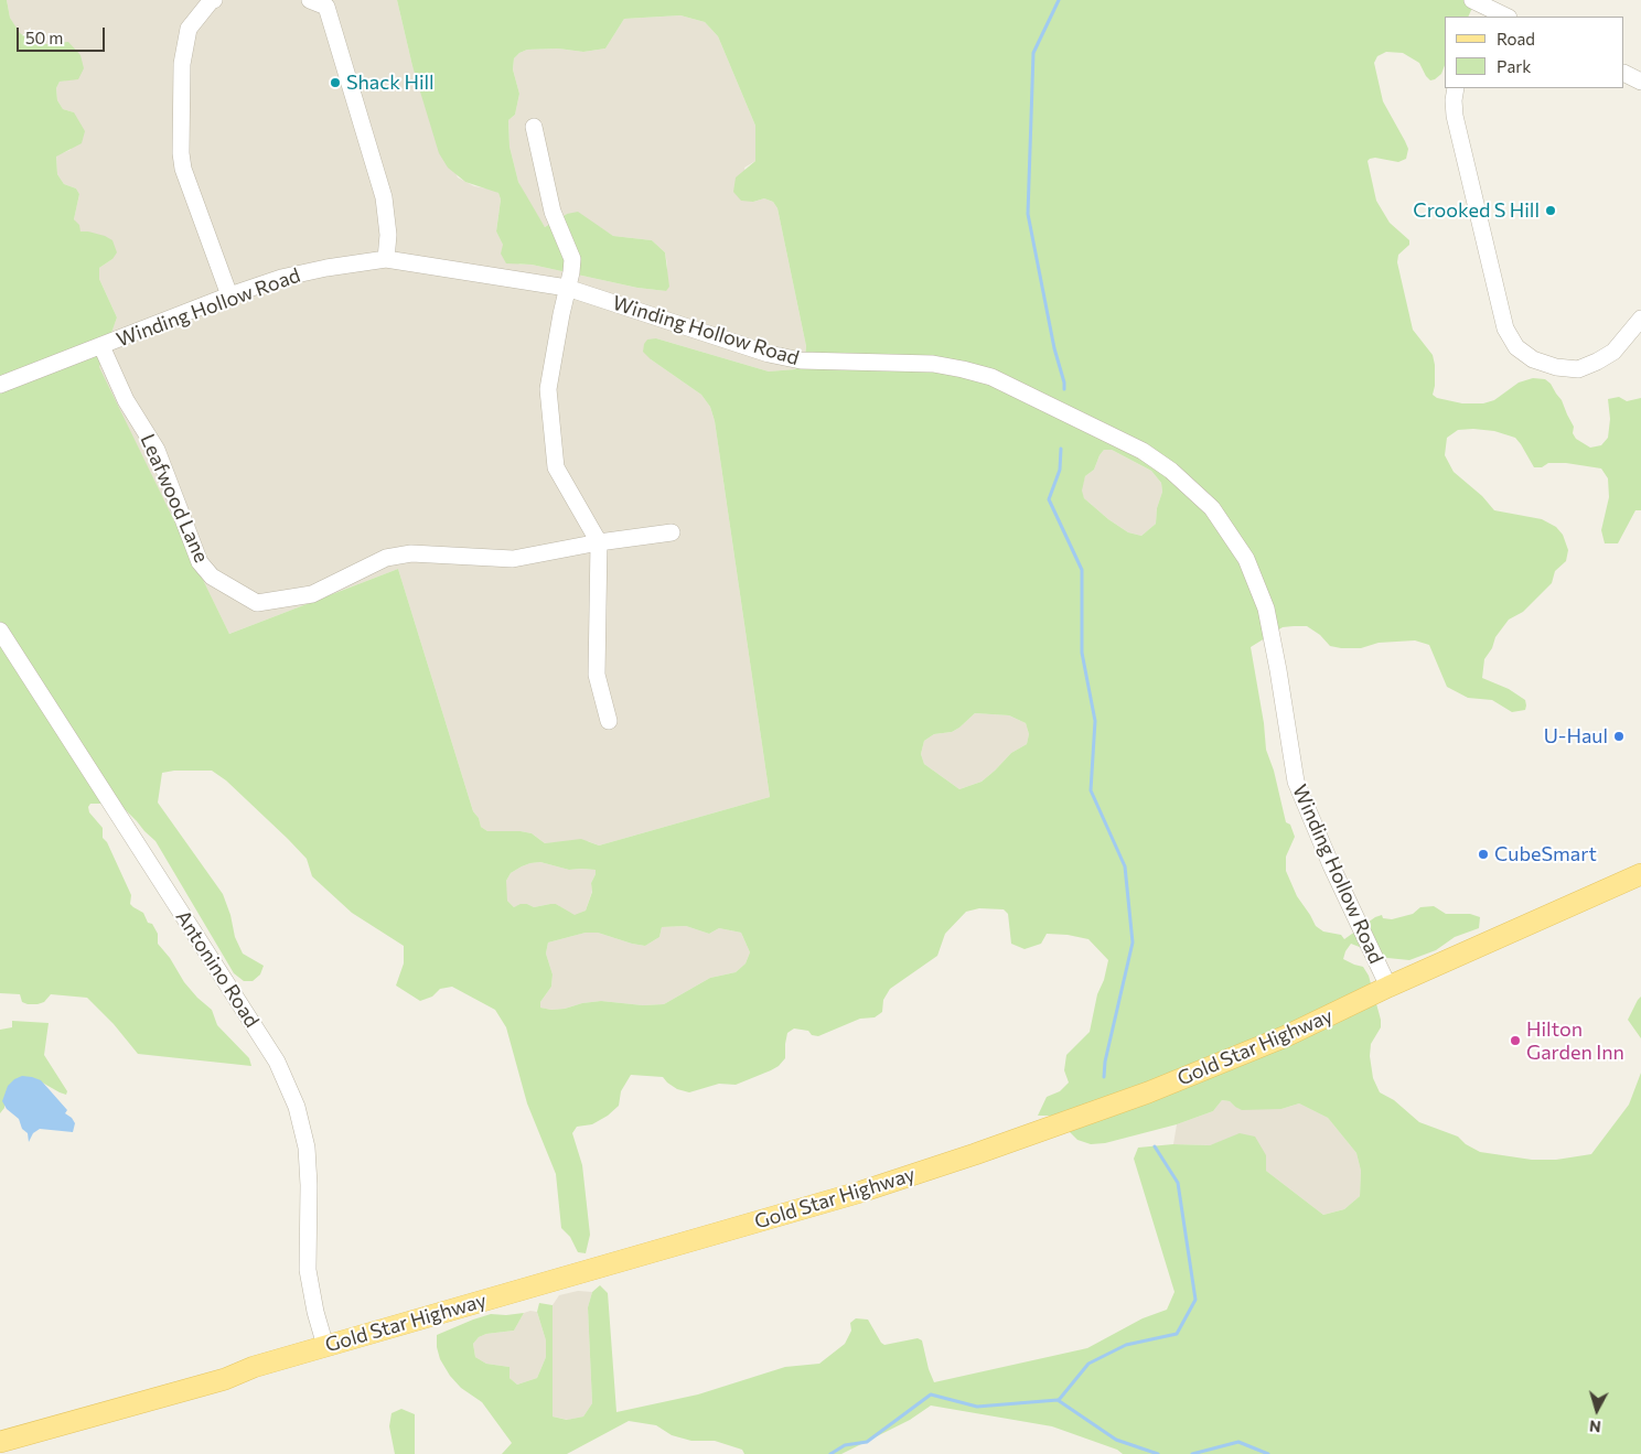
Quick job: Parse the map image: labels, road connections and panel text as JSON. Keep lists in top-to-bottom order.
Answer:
{
  "streets": {
    "main road": ["Gold Star Highway"],
    "street": ["Winding Hollow Road", "Leafwood Lane", "Antonino Road"]
  },
  "crossings": [
    ["Winding Hollow Road", "Leafwood Lane"],
    ["Winding Hollow Road", "Gold Star Highway"],
    ["Antonino Road", "Gold Star Highway"]
  ],
  "places": [
    "Shack Hill",
    "Crooked S Hill",
    "U-Haul",
    "CubeSmart",
    "Hilton Garden Inn"
  ],
  "legend": ["Road", "Park"],
  "scale_bar": "50 m",
  "north": "bottom"
}
